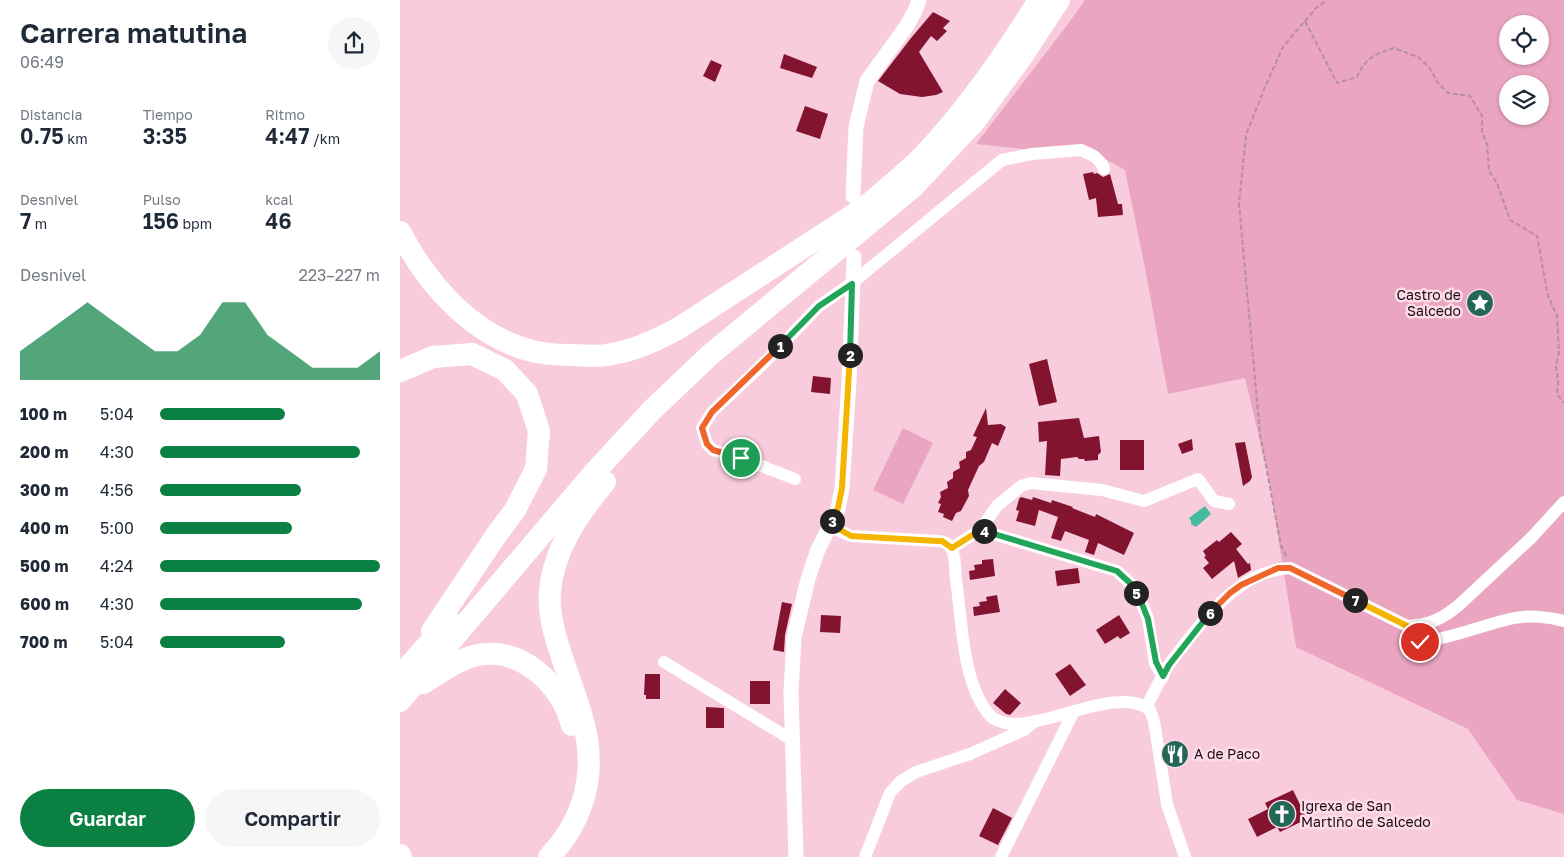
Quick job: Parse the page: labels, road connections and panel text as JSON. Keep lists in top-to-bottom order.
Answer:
{
  "places": {
    "place": ["Castro de Salcedo"],
    "restaurant": ["A de Paco"],
    "church": ["Igrexa de San Martiño de Salcedo"]
  },
  "page": {
    "heading": ["Carrera matutina", "06:49"],
    "stats": [
      ["Distancia", "0.75 km"],
      ["Tiempo", "3:35"],
      ["Ritmo", "4:47 /km"],
      ["Desnivel", "7 m"],
      ["Pulso", "156 bpm"],
      ["kcal", "46"]
    ],
    "chart": ["Desnivel", "223–227 m"],
    "pins": [
      "1",
      "2",
      "3",
      "4",
      "5",
      "7",
      "6"
    ],
    "list": [
      {
        "name": "100 m",
        "note": "5:04"
      },
      {
        "name": "200 m",
        "note": "4:30"
      },
      {
        "name": "300 m",
        "note": "4:56"
      },
      {
        "name": "400 m",
        "note": "5:00"
      },
      {
        "name": "500 m",
        "note": "4:24"
      },
      {
        "name": "600 m",
        "note": "4:30"
      },
      {
        "name": "700 m",
        "note": "5:04"
      }
    ],
    "buttons": ["Guardar", "Compartir"]
  }
}
